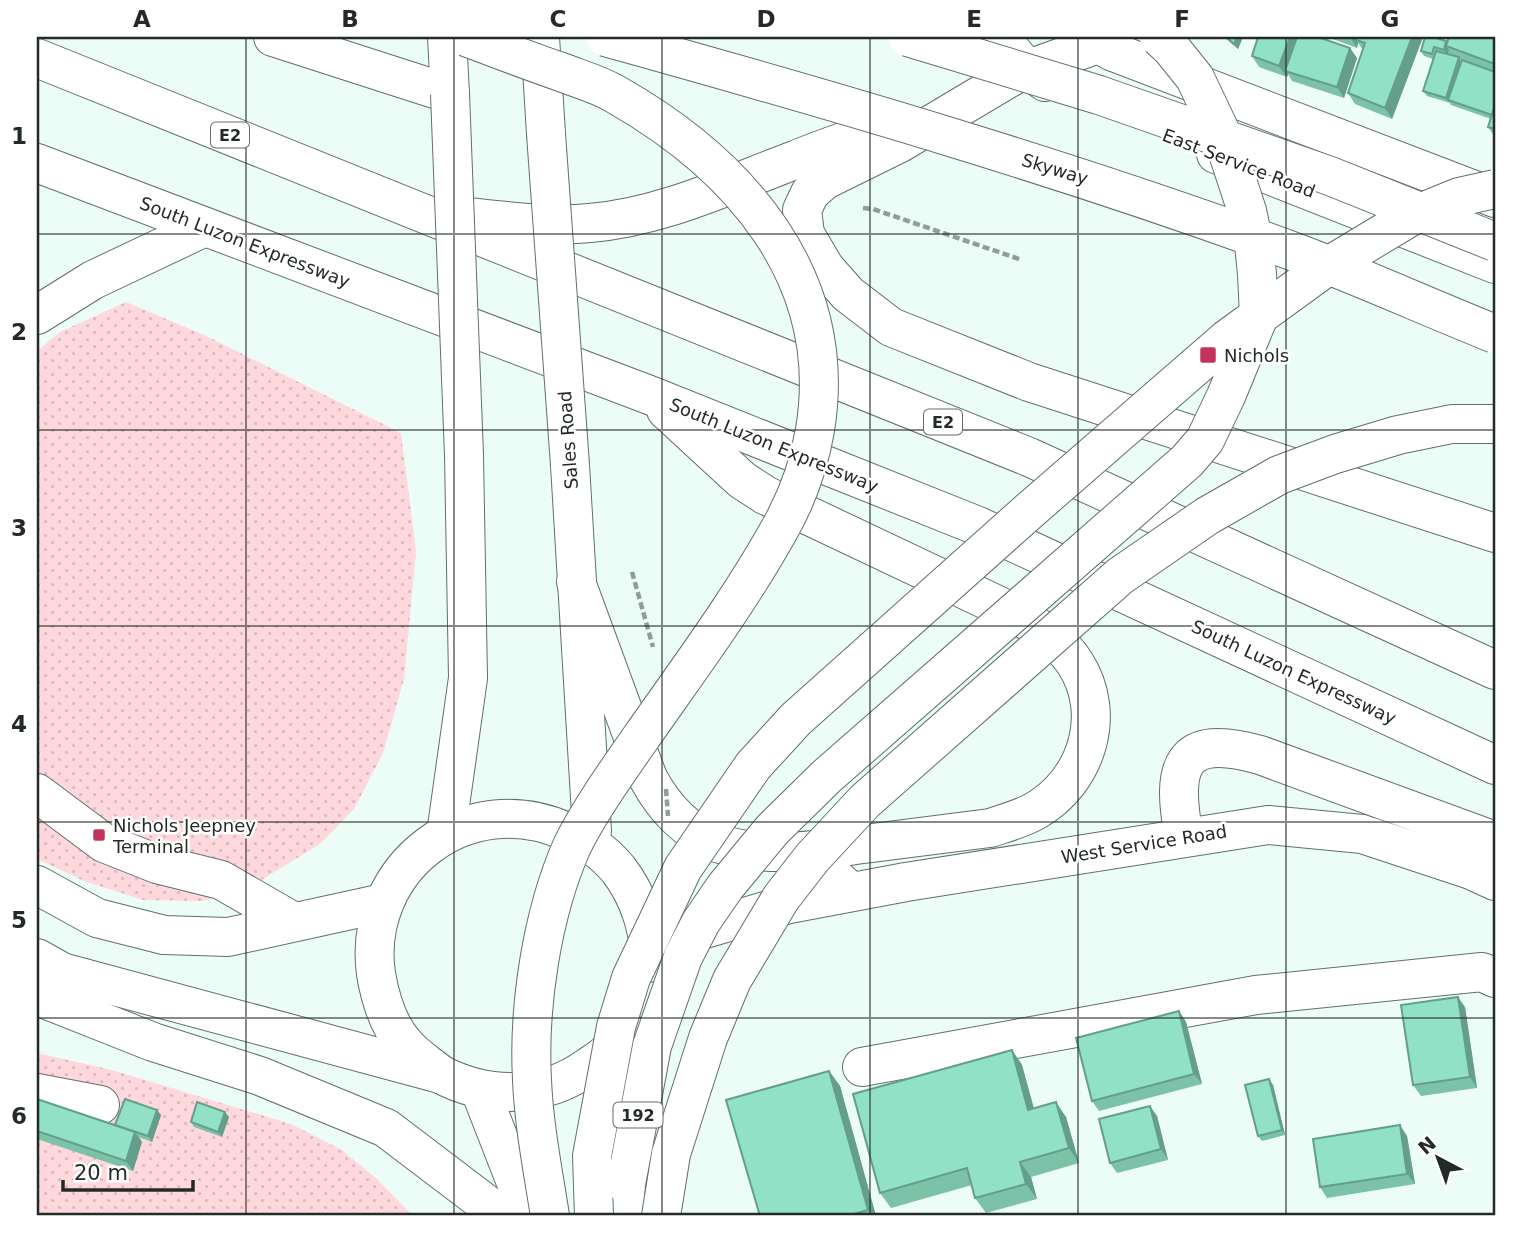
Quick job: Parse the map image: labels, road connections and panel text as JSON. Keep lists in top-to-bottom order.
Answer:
{
  "streets": {
    "main road": [
      "E2",
      "East Service Road",
      "Skyway",
      "South Luzon Expressway",
      "Sales Road",
      "West Service Road",
      "192"
    ]
  },
  "crossings": [
    ["Sales Road", "192"],
    ["West Service Road", "192"]
  ],
  "places": {
    "transit": ["Nichols", "Nichols Jeepney Terminal"]
  },
  "scale_bar": "20 m",
  "north": "top left",
  "grid": {
    "columns": [
      "A",
      "B",
      "C",
      "D",
      "E",
      "F",
      "G"
    ],
    "rows": [
      "1",
      "2",
      "3",
      "4",
      "5",
      "6"
    ]
  }
}
